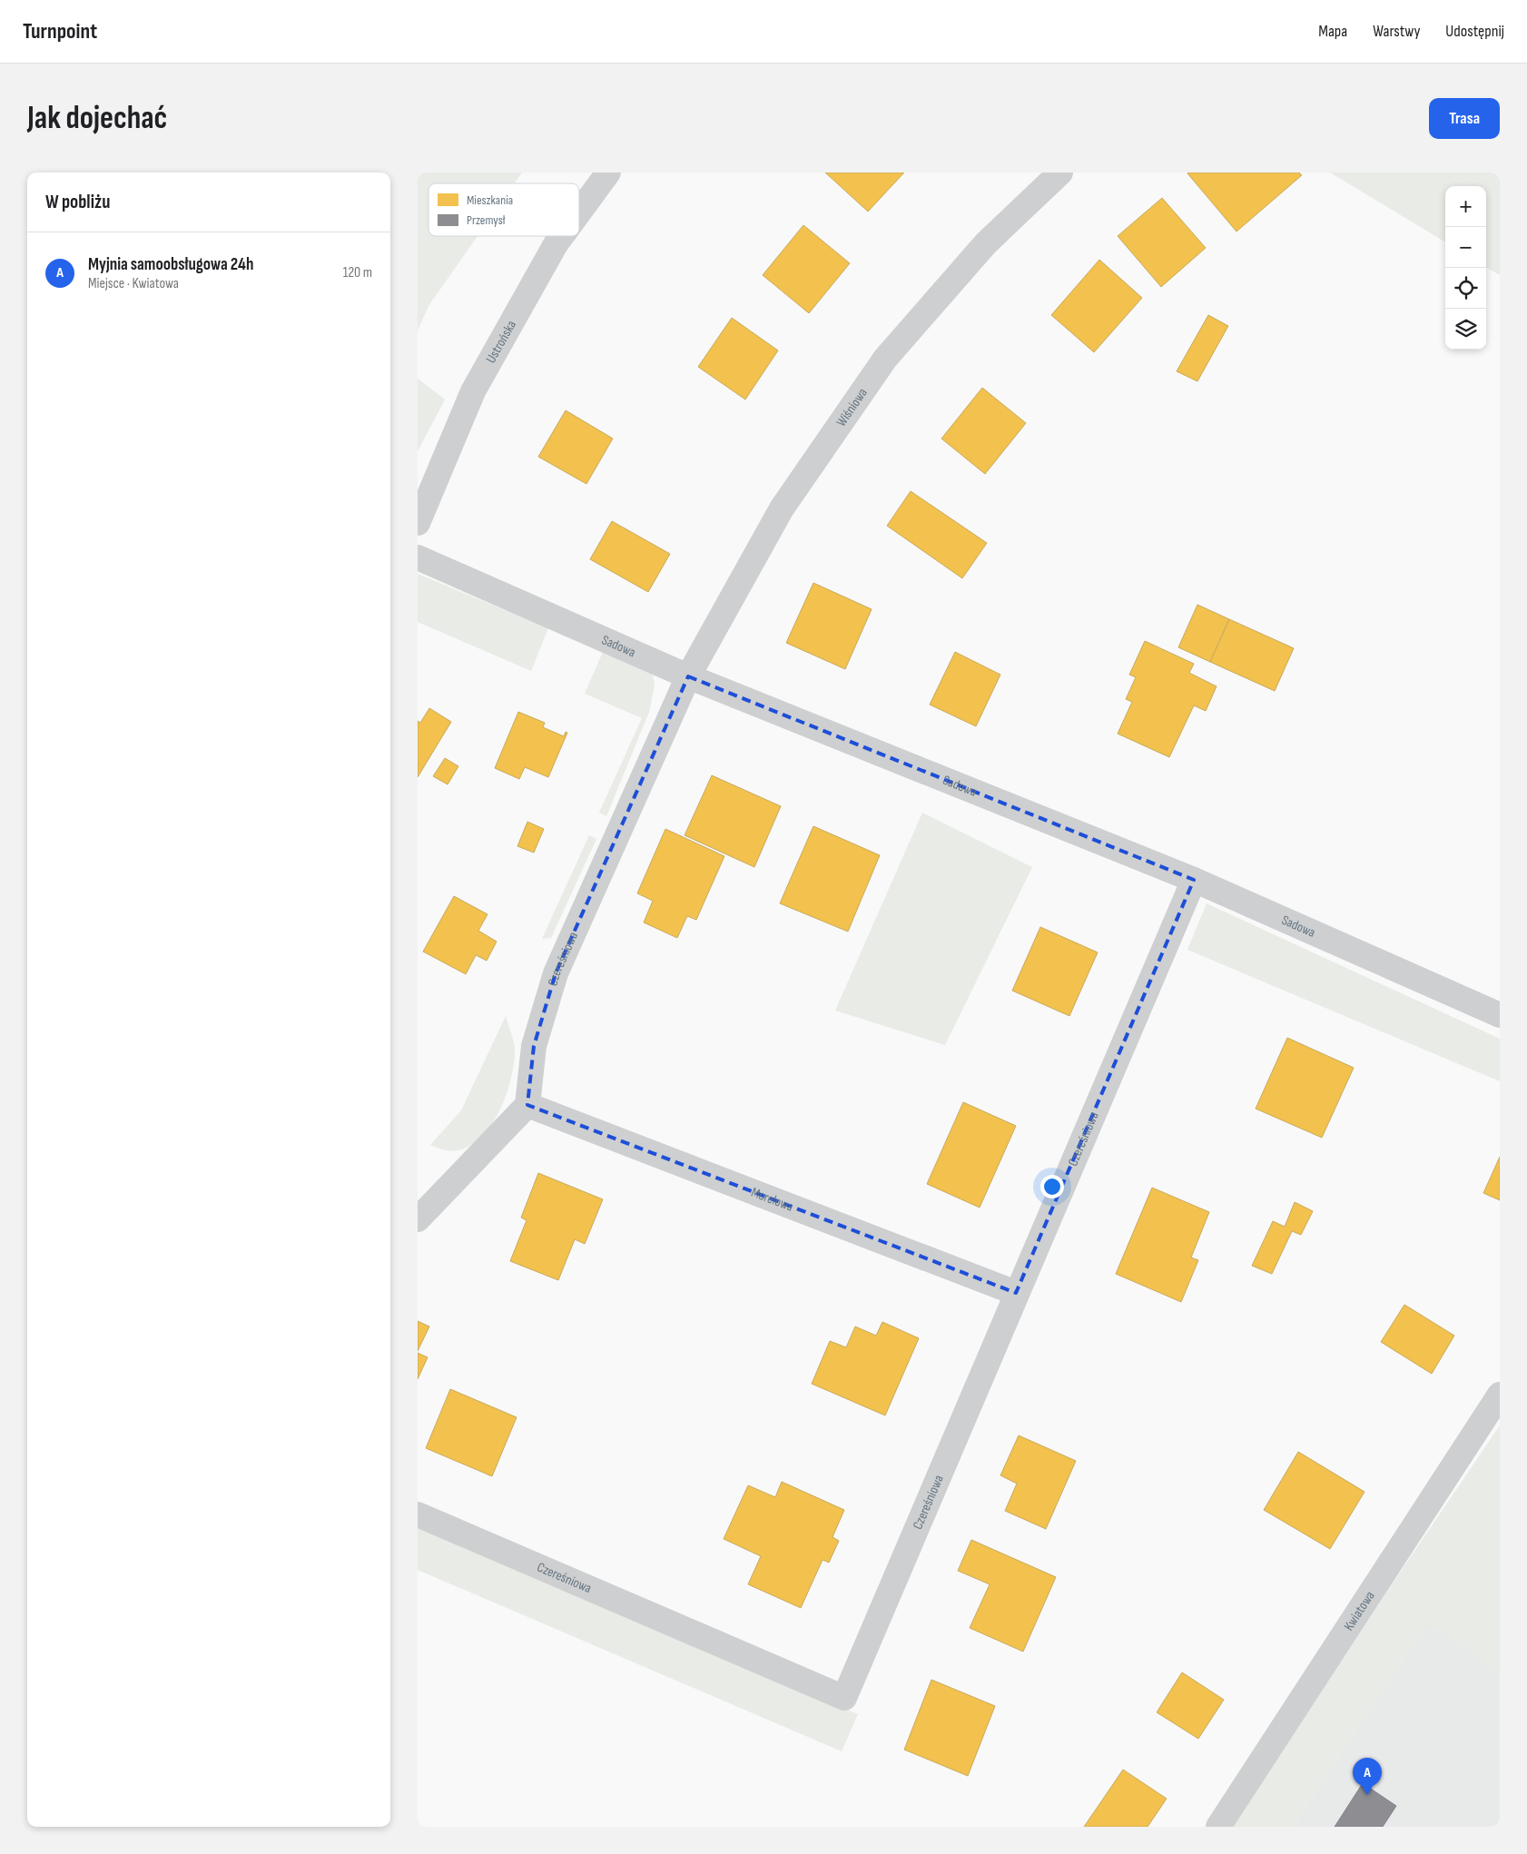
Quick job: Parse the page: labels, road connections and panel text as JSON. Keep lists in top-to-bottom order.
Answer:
{
  "streets": {
    "street": [
      "Ustrońska",
      "Wiśniowa",
      "Sadowa",
      "Czereśniowa",
      "Morelowa",
      "Kwiatowa"
    ]
  },
  "crossings": [
    ["Wiśniowa", "Sadowa"],
    ["Wiśniowa", "Czereśniowa"],
    ["Sadowa", "Czereśniowa"],
    ["Czereśniowa", "Morelowa"]
  ],
  "legend": ["Mieszkania", "Przemysł"],
  "page": {
    "header": "Turnpoint",
    "nav": ["Mapa", "Warstwy", "Udostępnij"],
    "buttons": "Trasa",
    "title": "Jak dojechać",
    "heading": "W pobliżu",
    "map_buttons": ["+", "−"],
    "list": [
      {
        "mark": "A",
        "name": "Myjnia samoobsługowa 24h",
        "note": "Miejsce · Kwiatowa",
        "value": "120 m"
      }
    ],
    "pins": "A"
  }
}
